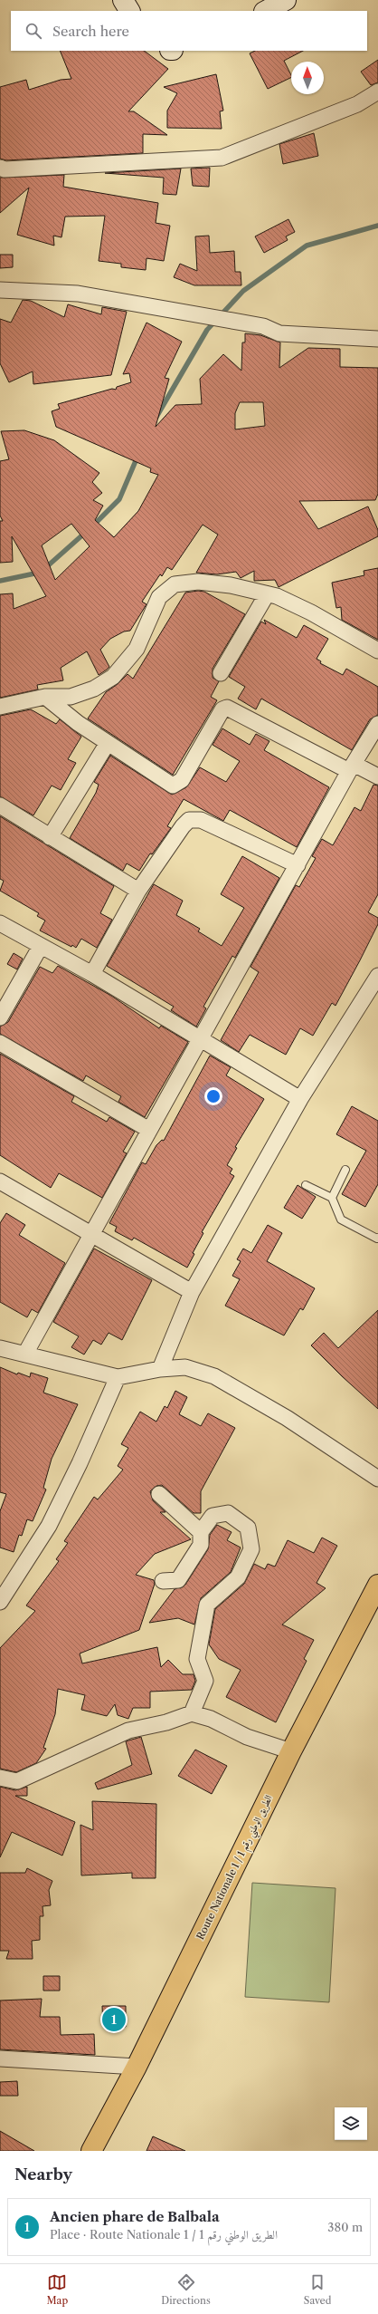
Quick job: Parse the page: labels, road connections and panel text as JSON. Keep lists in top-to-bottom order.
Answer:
{
  "streets": {
    "main road": ["Route Nationale 1 / الطريق الوطني رقم 1"]
  },
  "north": "top",
  "page": {
    "search": "Search here",
    "pins": "1",
    "heading": "Nearby",
    "list": [
      {
        "mark": "1",
        "name": "Ancien phare de Balbala",
        "note": "Place · Route Nationale 1 / الطريق الوطني رقم 1",
        "value": "380 m"
      }
    ],
    "nav": ["Map", "Directions", "Saved"]
  }
}
